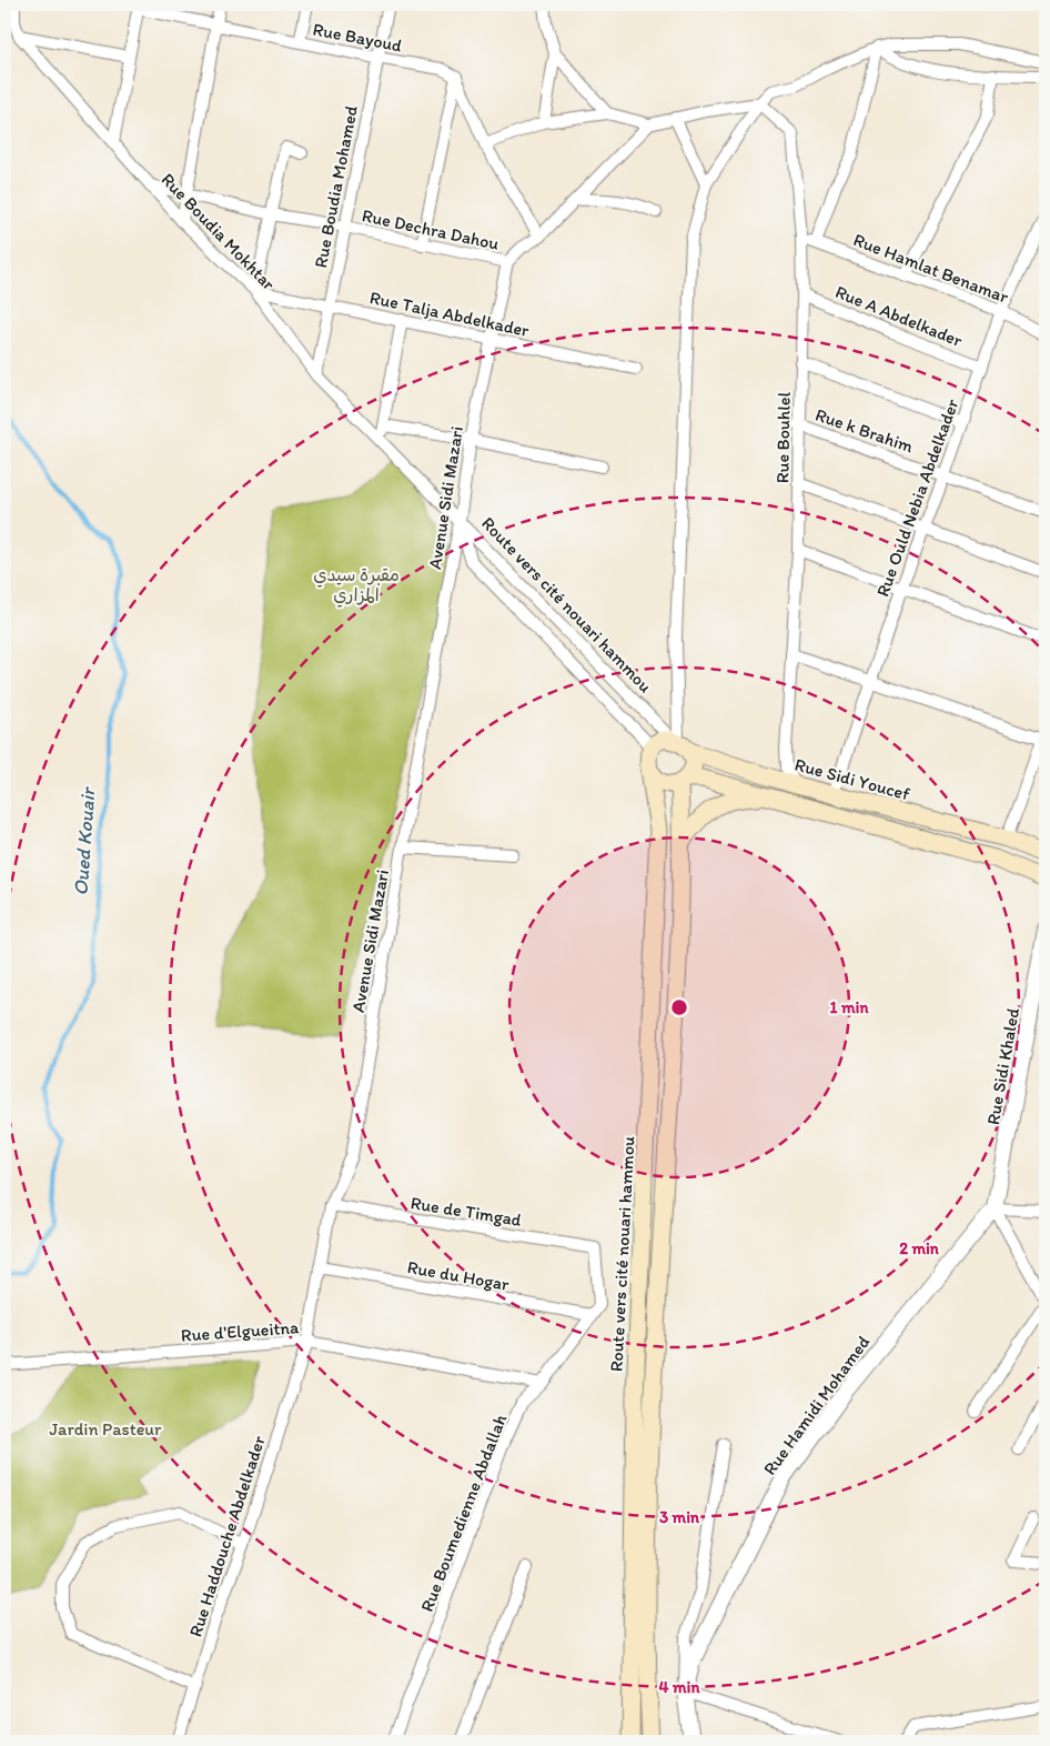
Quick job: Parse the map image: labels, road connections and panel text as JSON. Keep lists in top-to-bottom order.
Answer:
{
  "streets": {
    "main road": ["Route vers cité nouari hammou", "Rue Sidi Youcef"],
    "street": [
      "Rue Bayoud",
      "Rue Boudia Mohamed",
      "Rue Dechra Dahou",
      "Rue Boudia Mokhtar",
      "Rue Hamlat Benamar",
      "Rue Talja Abdelkader",
      "Rue A Abdelkader",
      "Rue k Brahim",
      "Rue Bouhlel",
      "Avenue Sidi Mazari",
      "Rue Ould Nebia Abdelkader",
      "Rue Sidi Khaled",
      "Rue de Timgad",
      "Rue du Hogar",
      "Rue d'Elgueitna",
      "Rue Hamidi Mohamed",
      "Rue Boumedienne Abdallah",
      "Rue Haddouche Abdelkader"
    ]
  },
  "crossings": [
    ["Rue Bayoud", "Rue Boudia Mohamed"],
    ["Rue Boudia Mohamed", "Rue Dechra Dahou"],
    ["Rue Boudia Mohamed", "Rue Boudia Mokhtar"],
    ["Rue Boudia Mohamed", "Rue Talja Abdelkader"],
    ["Rue Dechra Dahou", "Rue Boudia Mokhtar"],
    ["Rue Dechra Dahou", "Avenue Sidi Mazari"],
    ["Rue Boudia Mokhtar", "Rue Talja Abdelkader"],
    ["Rue Boudia Mokhtar", "Avenue Sidi Mazari"],
    ["Rue Boudia Mokhtar", "Route vers cité nouari hammou"],
    ["Rue Hamlat Benamar", "Rue Bouhlel"],
    ["Rue Hamlat Benamar", "Rue Ould Nebia Abdelkader"],
    ["Rue Talja Abdelkader", "Avenue Sidi Mazari"],
    ["Rue A Abdelkader", "Rue Bouhlel"],
    ["Rue A Abdelkader", "Rue Ould Nebia Abdelkader"],
    ["Rue k Brahim", "Rue Bouhlel"],
    ["Rue k Brahim", "Rue Ould Nebia Abdelkader"],
    ["Rue Bouhlel", "Rue Sidi Youcef"],
    ["Avenue Sidi Mazari", "Route vers cité nouari hammou"],
    ["Avenue Sidi Mazari", "Rue de Timgad"],
    ["Avenue Sidi Mazari", "Rue du Hogar"],
    ["Avenue Sidi Mazari", "Rue d'Elgueitna"],
    ["Avenue Sidi Mazari", "Rue Haddouche Abdelkader"],
    ["Rue Ould Nebia Abdelkader", "Rue Sidi Youcef"],
    ["Route vers cité nouari hammou", "Rue Sidi Youcef"],
    ["Rue Sidi Khaled", "Rue Hamidi Mohamed"],
    ["Rue de Timgad", "Rue Boumedienne Abdallah"],
    ["Rue du Hogar", "Rue Boumedienne Abdallah"],
    ["Rue d'Elgueitna", "Rue Boumedienne Abdallah"],
    ["Rue d'Elgueitna", "Rue Haddouche Abdelkader"]
  ],
  "water": ["Oued Kouair"],
  "parks": ["مقبرة سيدي المزاري", "Jardin Pasteur"],
  "rings": [
    "1 min",
    "2 min",
    "3 min",
    "4 min"
  ]
}
